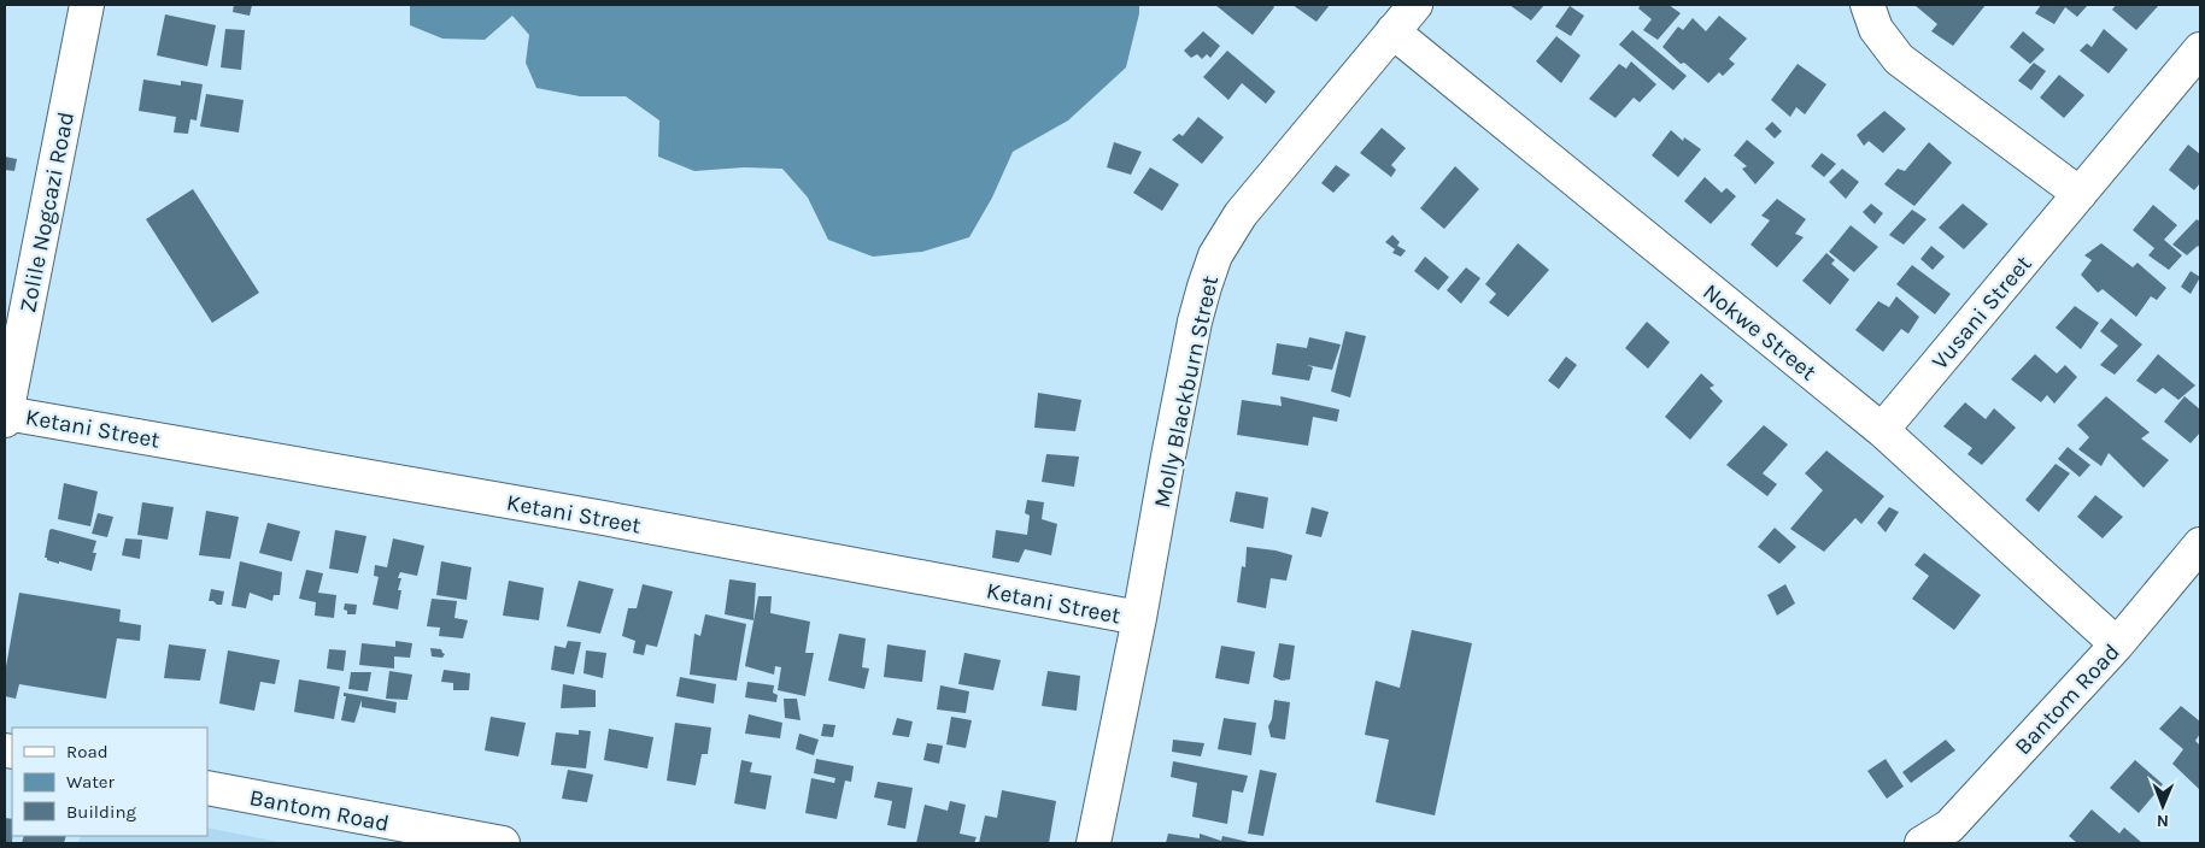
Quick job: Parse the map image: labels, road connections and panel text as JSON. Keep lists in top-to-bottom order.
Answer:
{
  "streets": {
    "street": [
      "Zolile Nogcazi Road",
      "Vusani Street",
      "Nokwe Street",
      "Molly Blackburn Street",
      "Ketani Street",
      "Bantom Road"
    ]
  },
  "crossings": [
    ["Zolile Nogcazi Road", "Ketani Street"],
    ["Vusani Street", "Nokwe Street"],
    ["Nokwe Street", "Molly Blackburn Street"],
    ["Nokwe Street", "Bantom Road"],
    ["Molly Blackburn Street", "Ketani Street"]
  ],
  "legend": ["Road", "Water", "Building"],
  "north": "bottom"
}
